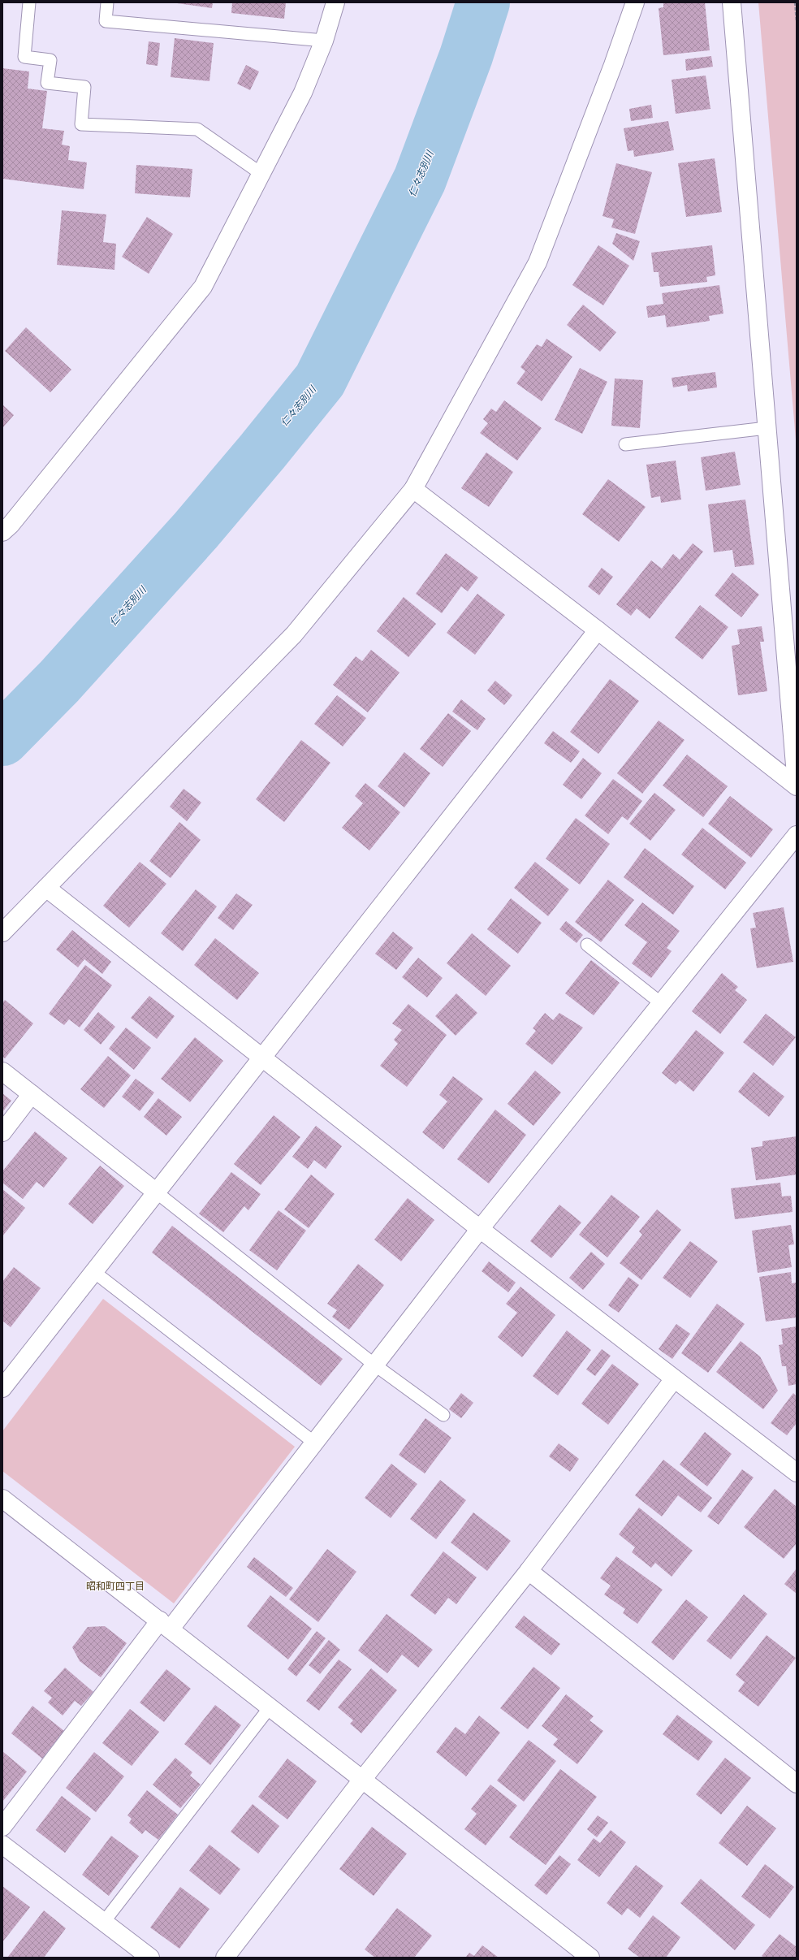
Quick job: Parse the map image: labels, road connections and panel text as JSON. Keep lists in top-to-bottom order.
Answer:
{
  "districts": ["昭和町四丁目"],
  "water": ["仁々志別川"]
}
